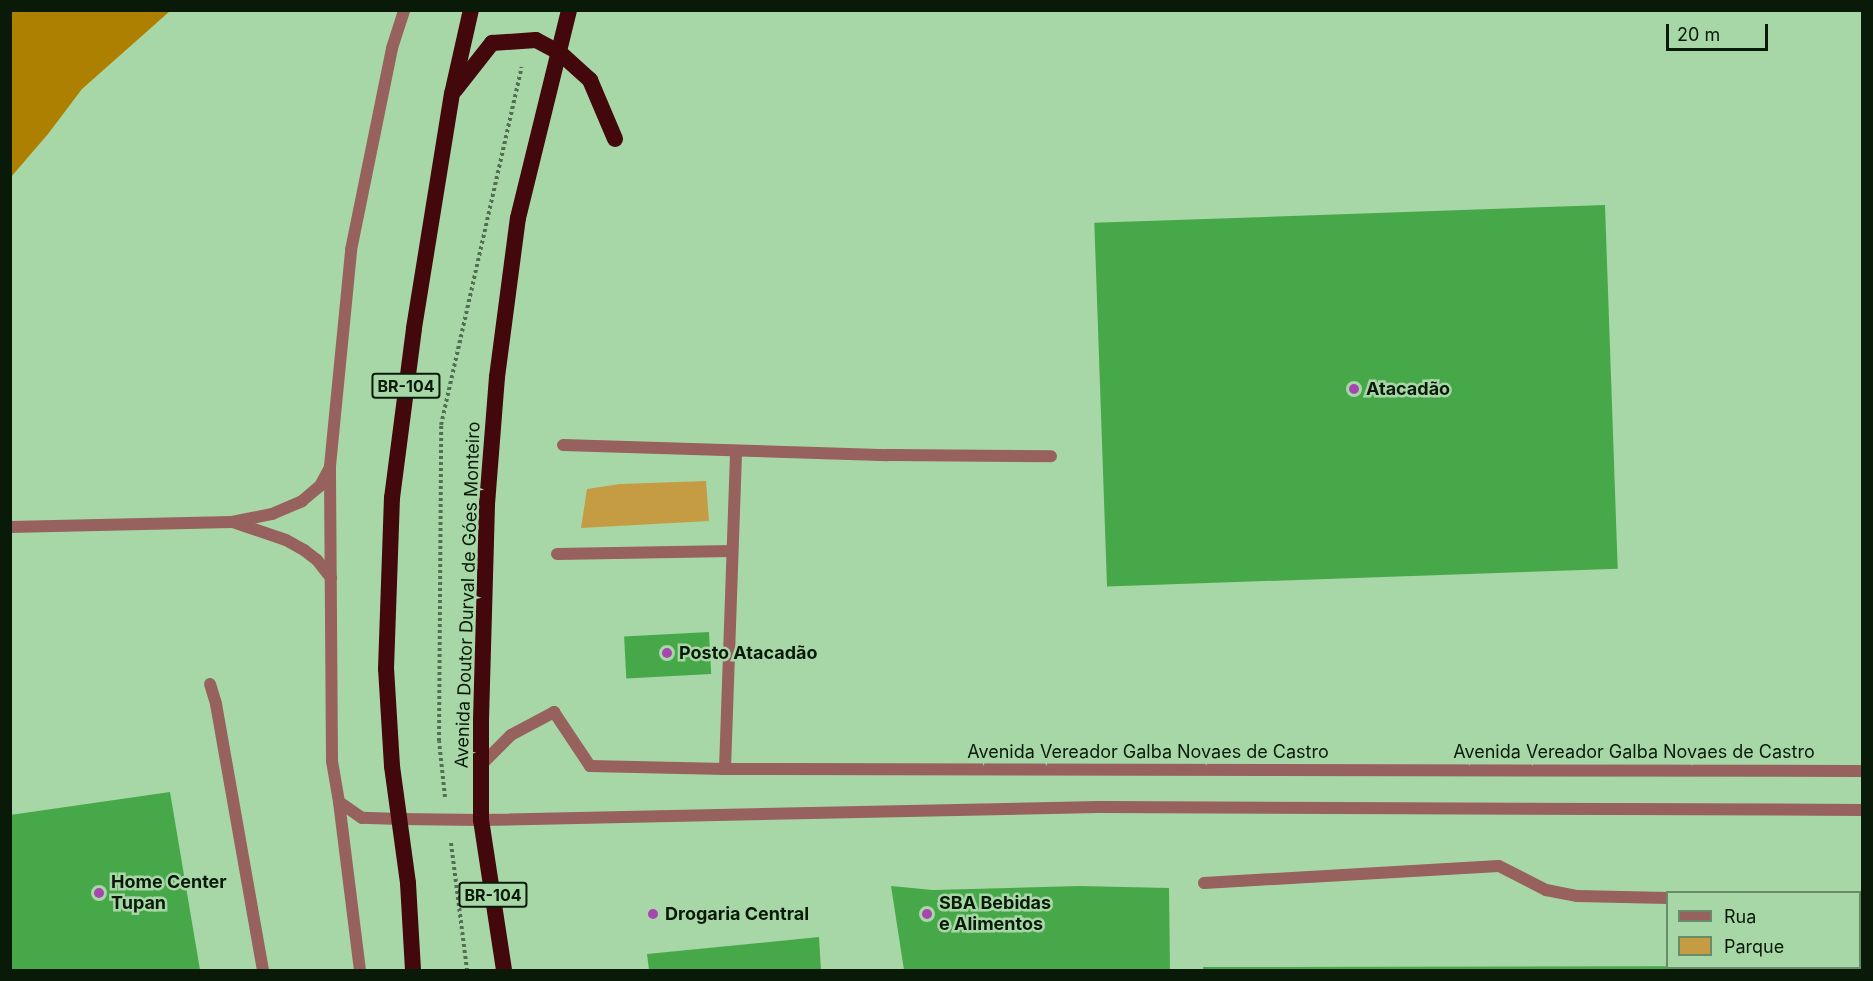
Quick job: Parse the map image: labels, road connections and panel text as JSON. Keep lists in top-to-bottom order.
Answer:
{
  "streets": {
    "highway": ["BR-104", "Avenida Doutor Durval de Góes Monteiro"],
    "street": ["Avenida Vereador Galba Novaes de Castro"]
  },
  "crossings": [
    ["Avenida Doutor Durval de Góes Monteiro", "Avenida Vereador Galba Novaes de Castro"]
  ],
  "places": [
    "Atacadão",
    "Posto Atacadão",
    "Home Center Tupan",
    "Drogaria Central",
    "SBA Bebidas e Alimentos"
  ],
  "legend": ["Rua", "Parque"],
  "scale_bar": "20 m"
}
